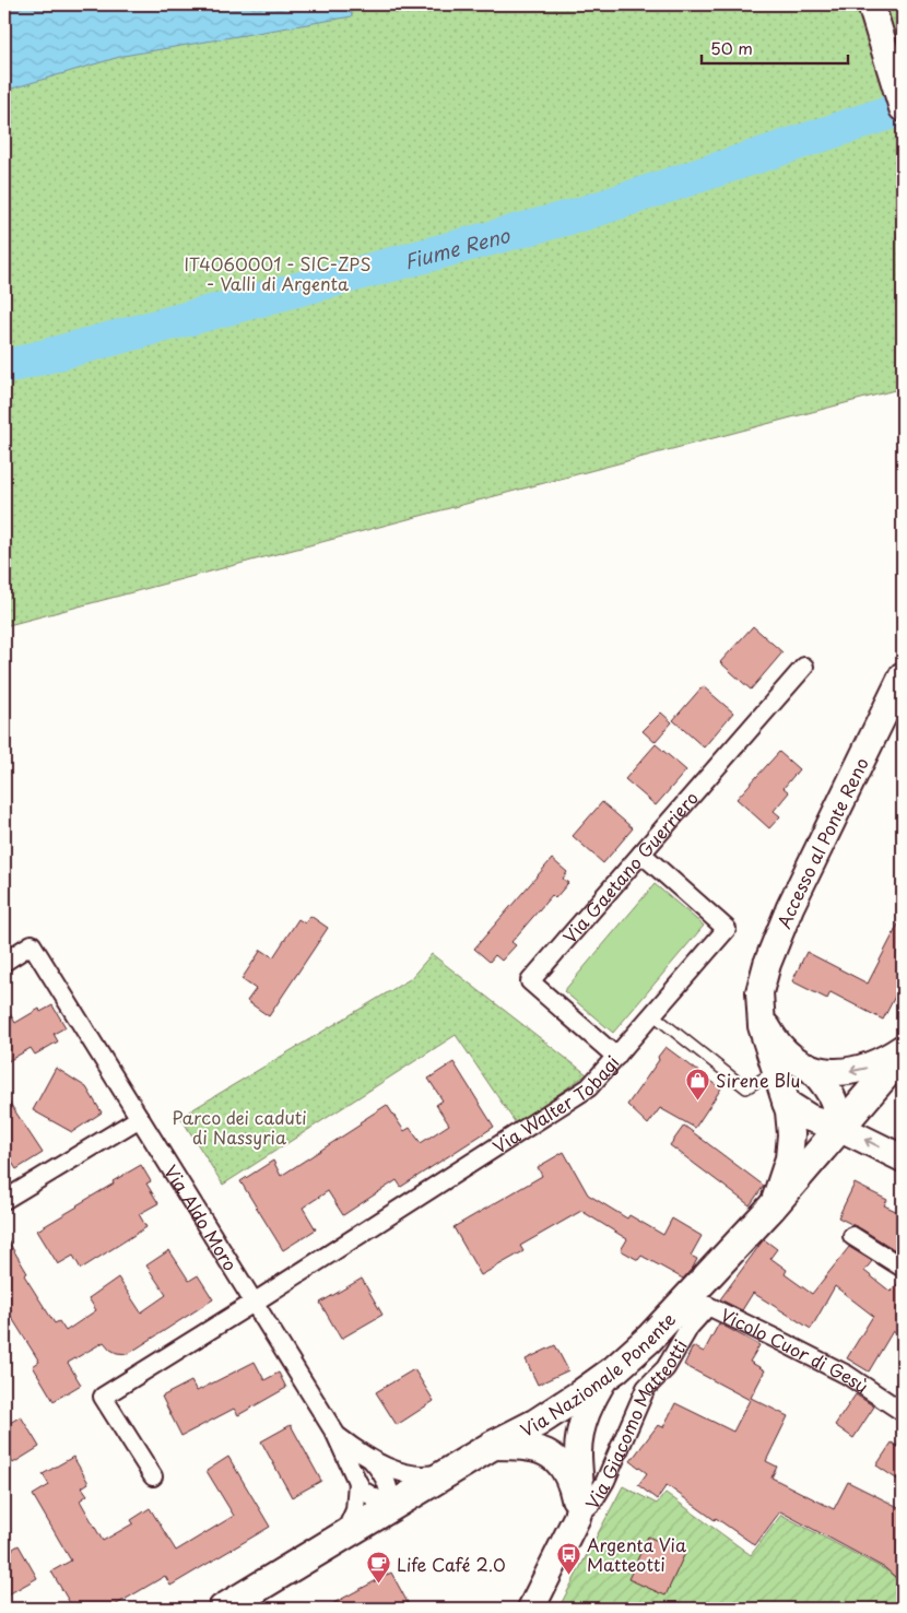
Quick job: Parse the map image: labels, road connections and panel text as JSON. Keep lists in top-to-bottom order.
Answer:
{
  "streets": {
    "main road": ["Accesso al Ponte Reno", "Via Nazionale Ponente", "Via Giacomo Matteotti"],
    "street": [
      "Via Gaetano Guerriero",
      "Via Walter Tobagi",
      "Via Aldo Moro",
      "Vicolo Cuor di Gesù"
    ]
  },
  "crossings": [
    ["Accesso al Ponte Reno", "Via Nazionale Ponente"],
    ["Via Gaetano Guerriero", "Via Walter Tobagi"],
    ["Via Walter Tobagi", "Via Aldo Moro"],
    ["Via Aldo Moro", "Via Nazionale Ponente"],
    ["Vicolo Cuor di Gesù", "Via Giacomo Matteotti"],
    ["Via Nazionale Ponente", "Via Giacomo Matteotti"]
  ],
  "water": ["Fiume Reno"],
  "parks": ["IT4060001 - SIC-ZPS - Valli di Argenta", "Parco dei caduti di Nassyria"],
  "places": {
    "shop": ["Sirene Blu"],
    "bus stop": ["Argenta Via Matteotti"],
    "cafe": ["Life Café 2.0"]
  },
  "scale_bar": "50 m"
}
